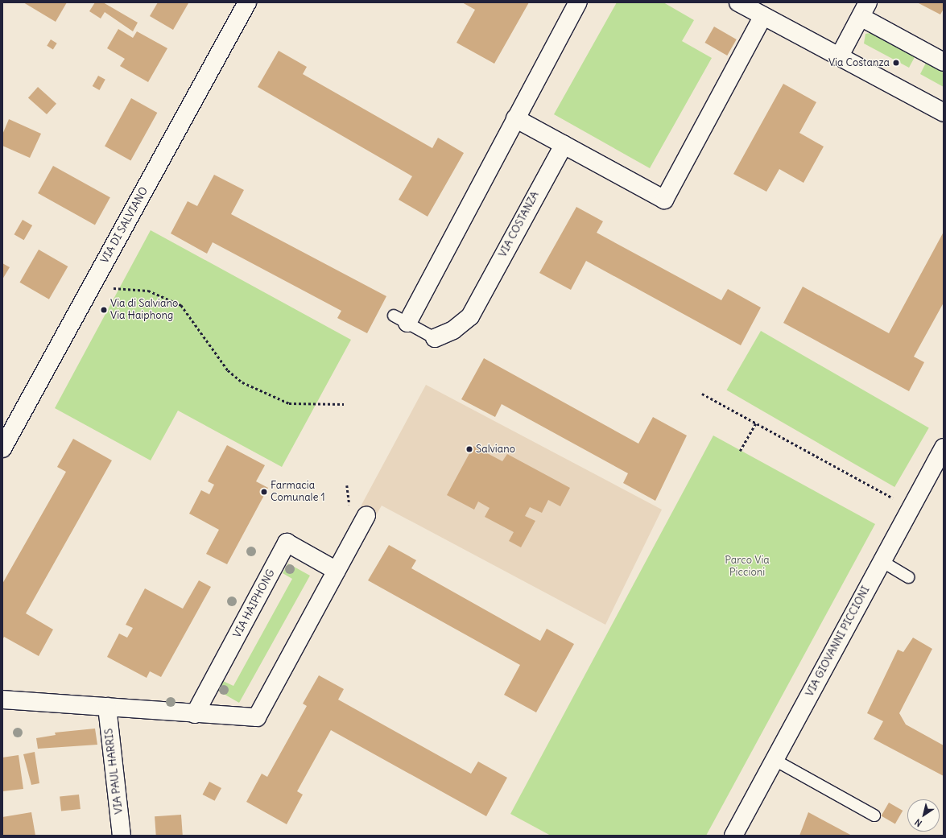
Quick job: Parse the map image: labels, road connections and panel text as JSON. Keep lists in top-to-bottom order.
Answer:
{
  "streets": {
    "street": [
      "VIA COSTANZA",
      "VIA DI SALVIANO",
      "VIA HAIPHONG",
      "VIA GIOVANNI PICCIONI",
      "VIA PAUL HARRIS"
    ]
  },
  "parks": ["Parco Via Piccioni"],
  "places": [
    "Via Costanza",
    "Via di Salviano Via Haiphong",
    "Salviano",
    "Farmacia Comunale 1"
  ],
  "north": "bottom left"
}
